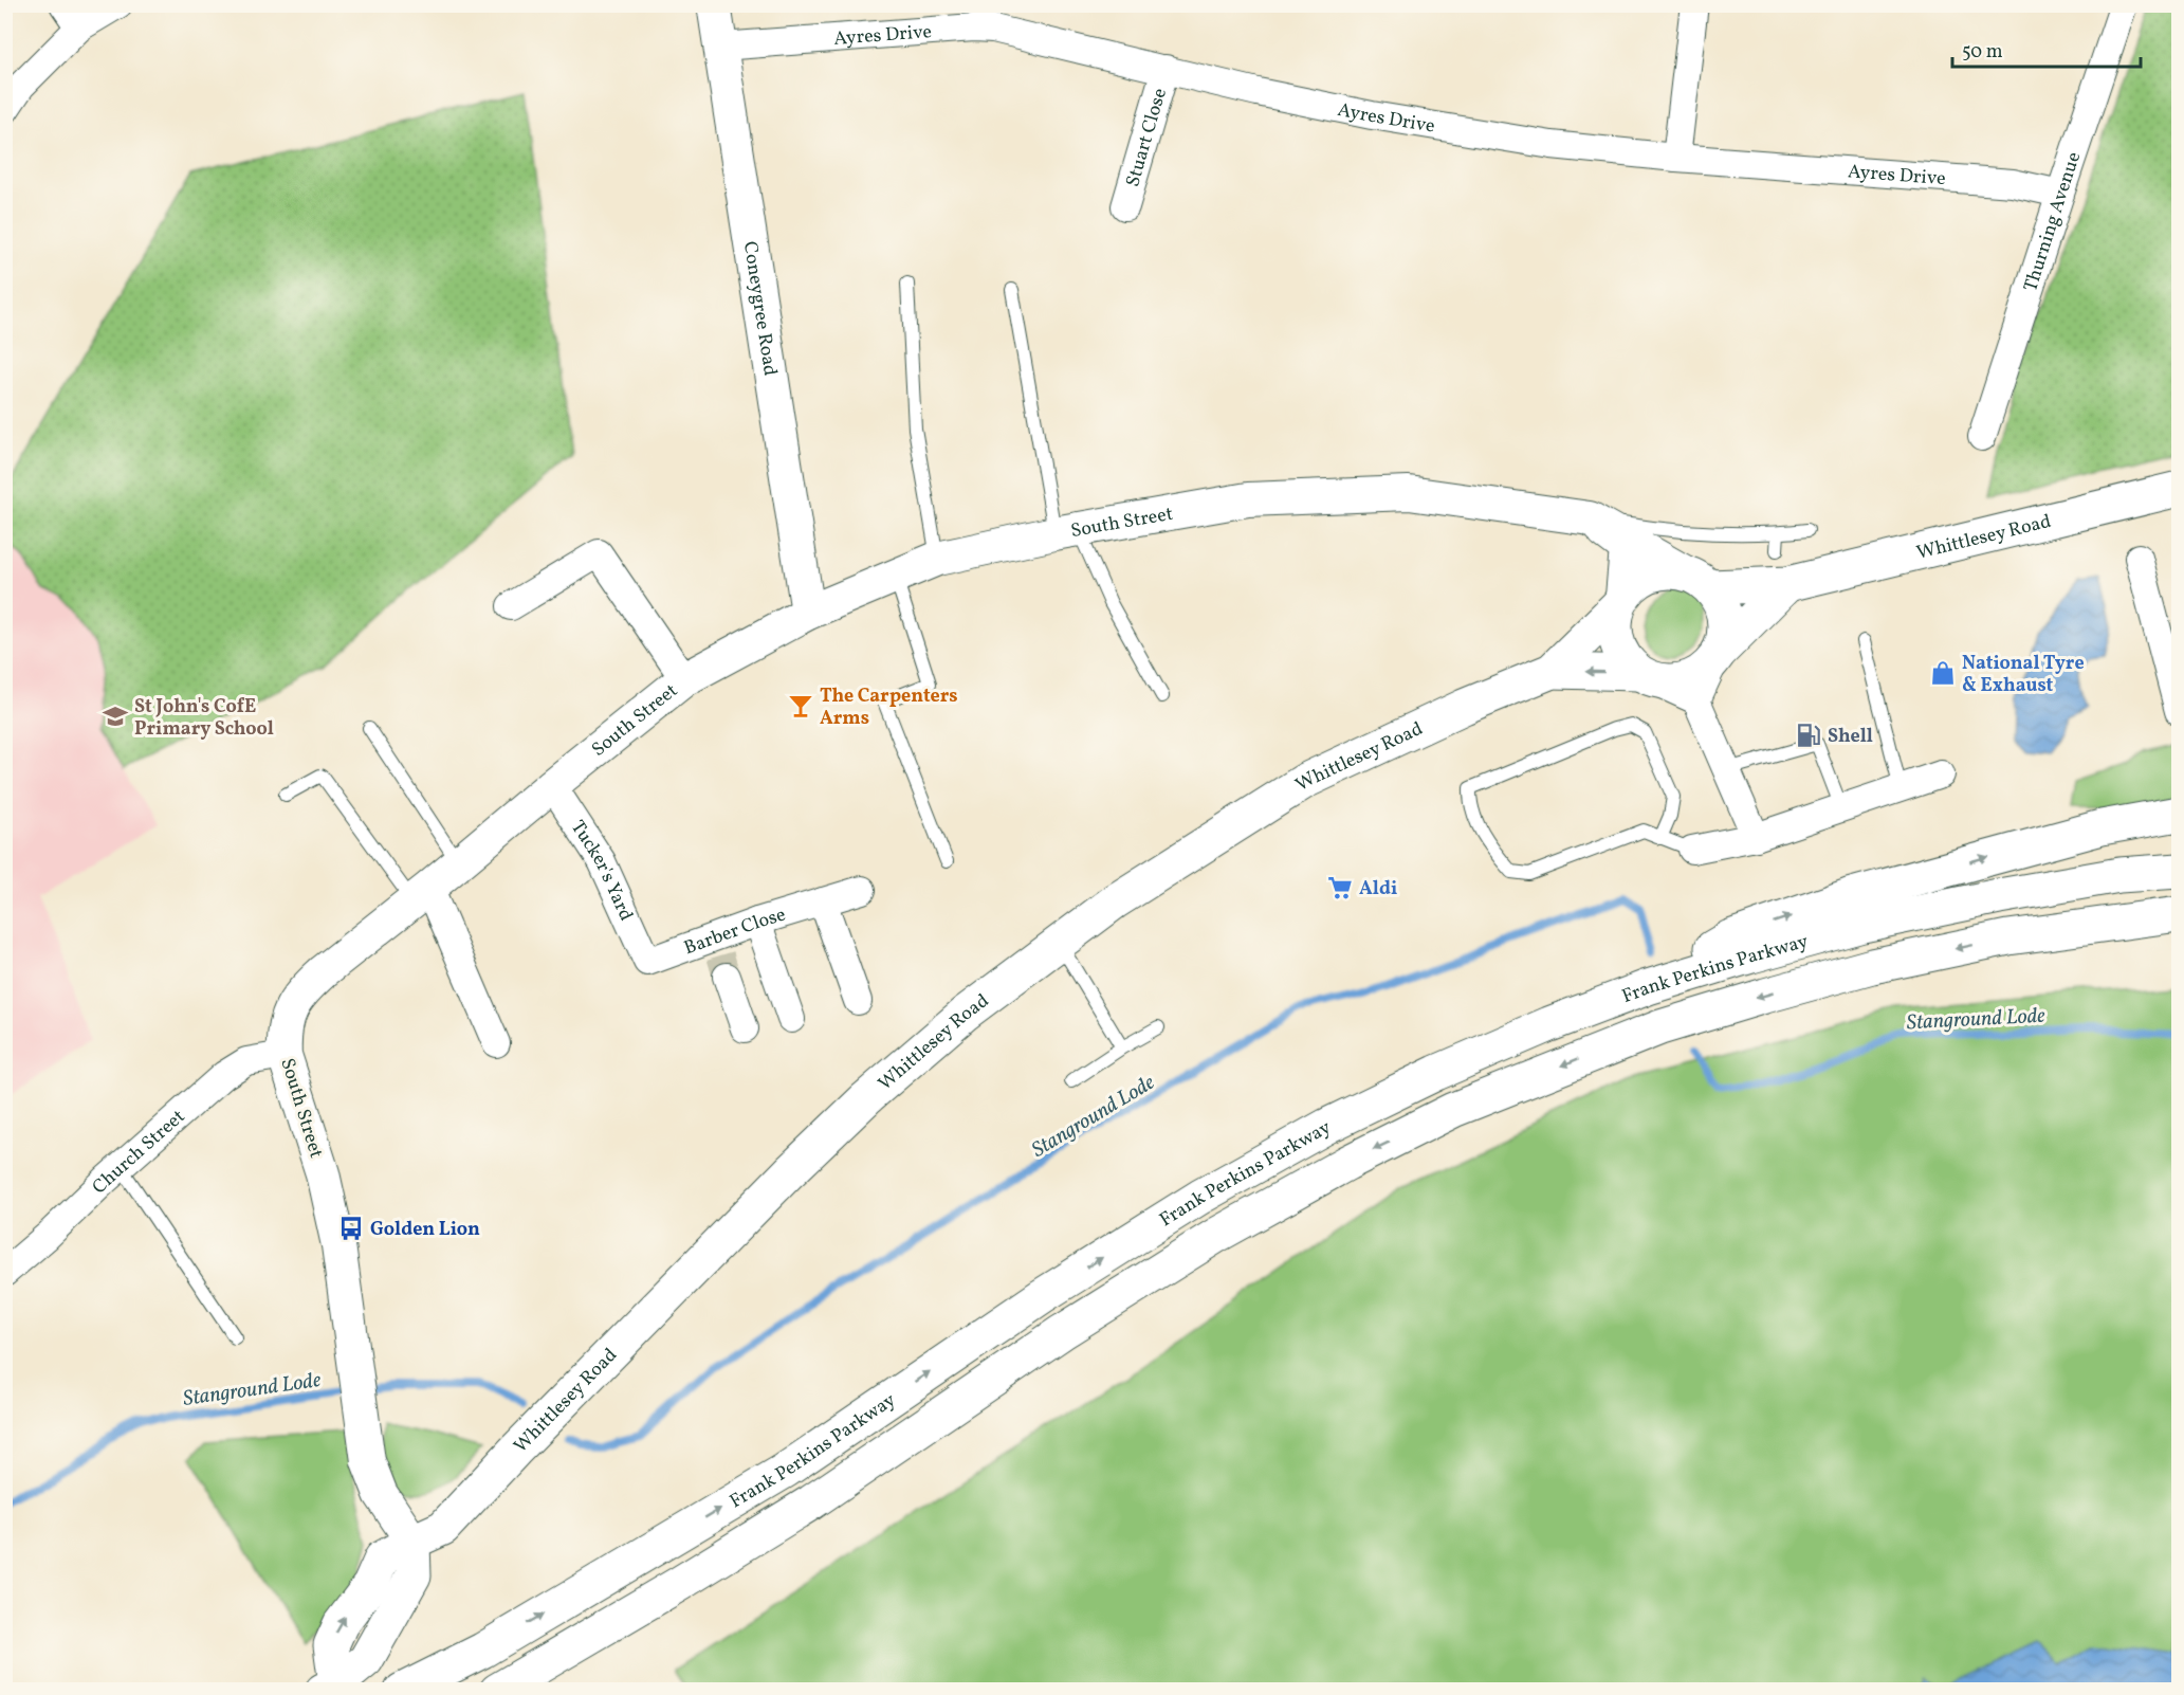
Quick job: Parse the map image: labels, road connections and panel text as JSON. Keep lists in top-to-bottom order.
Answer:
{
  "streets": {
    "main road": ["Whittlesey Road", "Frank Perkins Parkway"],
    "street": [
      "Ayres Drive",
      "Stuart Close",
      "Thurning Avenue",
      "Coneygree Road",
      "South Street",
      "Tucker's Yard",
      "Barber Close",
      "Church Street"
    ]
  },
  "crossings": [
    ["Ayres Drive", "Stuart Close"],
    ["Ayres Drive", "Thurning Avenue"],
    ["Ayres Drive", "Coneygree Road"],
    ["Coneygree Road", "South Street"],
    ["South Street", "Whittlesey Road"],
    ["South Street", "Tucker's Yard"],
    ["South Street", "Church Street"],
    ["Tucker's Yard", "Barber Close"]
  ],
  "water": ["Stanground Lode"],
  "places": {
    "shop": ["National Tyre & Exhaust"],
    "bar": ["The Carpenters Arms"],
    "school or university": ["St John's CofE Primary School"],
    "fuel station": ["Shell"],
    "supermarket": ["Aldi"],
    "bus stop": ["Golden Lion"]
  },
  "scale_bar": "50 m"
}
